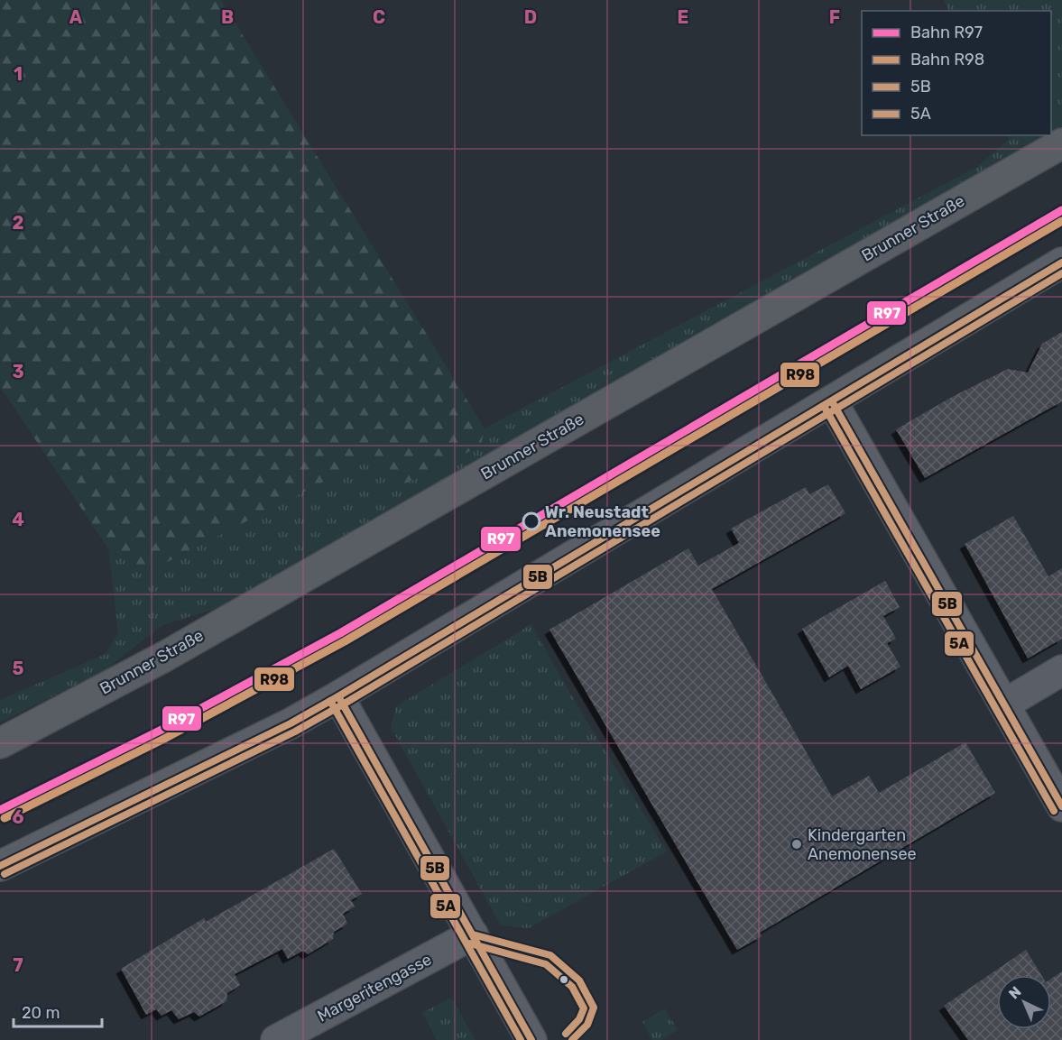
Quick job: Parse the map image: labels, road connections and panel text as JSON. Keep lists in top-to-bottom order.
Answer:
{
  "streets": {
    "main road": ["Brunner Straße"],
    "street": ["Margeritengasse"]
  },
  "places": ["Wr. Neustadt Anemonensee", "Kindergarten Anemonensee"],
  "lines": [
    "rail line R97",
    "rail line R98",
    "transit line 5B",
    "transit line 5A"
  ],
  "legend": [
    "Bahn R97",
    "Bahn R98",
    "5B",
    "5A"
  ],
  "scale_bar": "20 m",
  "north": "top left",
  "grid": {
    "columns": [
      "A",
      "B",
      "C",
      "D",
      "E",
      "F"
    ],
    "rows": [
      "1",
      "2",
      "3",
      "4",
      "5",
      "6",
      "7"
    ]
  }
}
